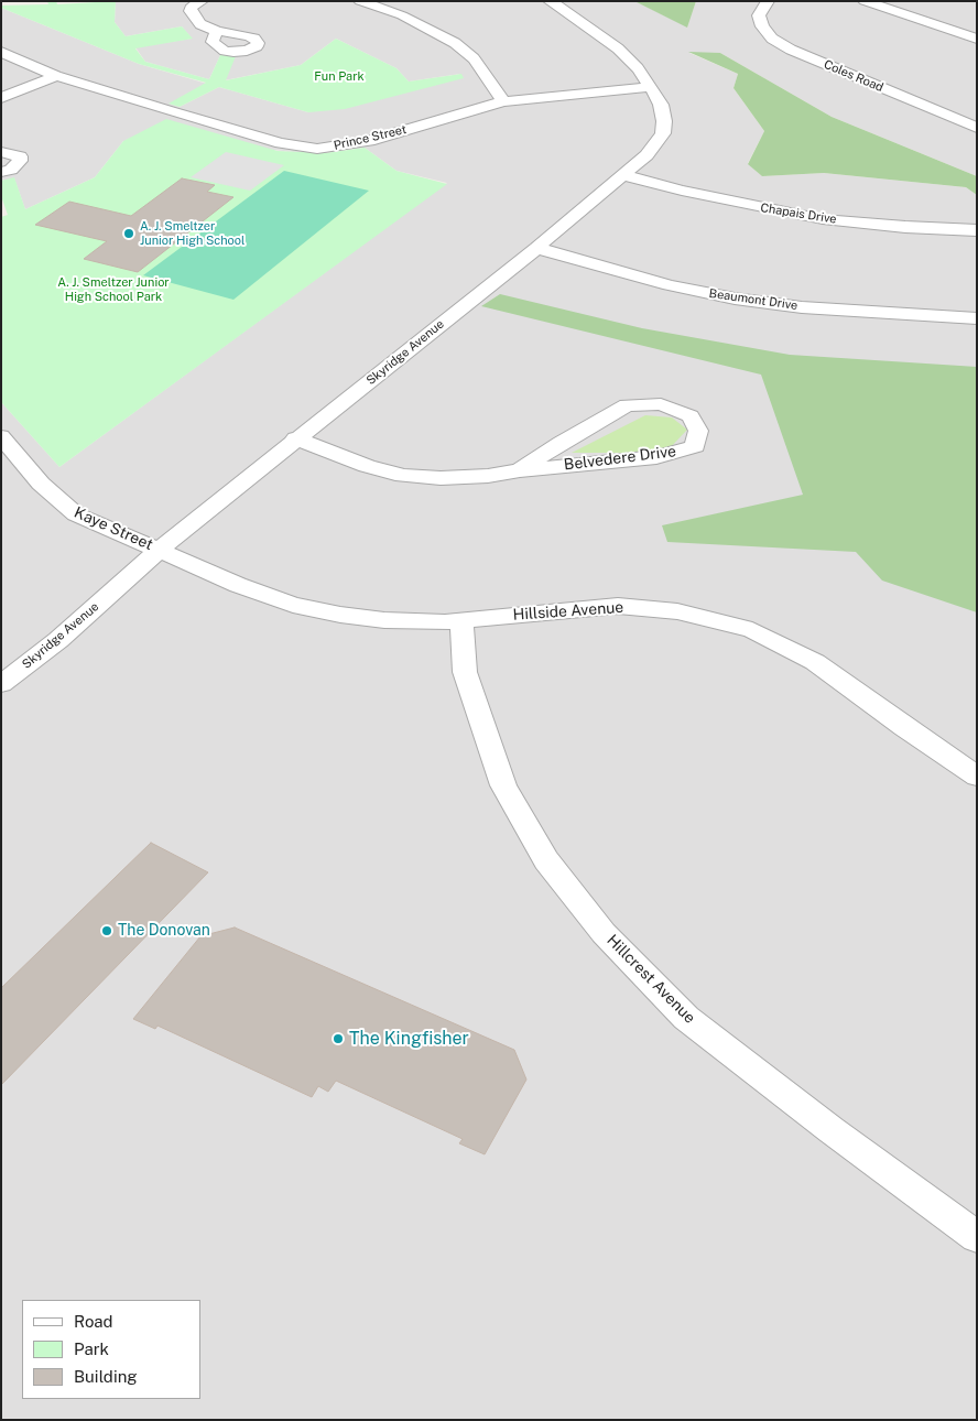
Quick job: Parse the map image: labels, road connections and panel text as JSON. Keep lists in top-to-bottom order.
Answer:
{
  "streets": {
    "street": [
      "Coles Road",
      "Prince Street",
      "Chapais Drive",
      "Beaumont Drive",
      "Skyridge Avenue",
      "Belvedere Drive",
      "Kaye Street",
      "Hillside Avenue",
      "Hillcrest Avenue"
    ]
  },
  "crossings": [
    ["Prince Street", "Skyridge Avenue"],
    ["Chapais Drive", "Skyridge Avenue"],
    ["Beaumont Drive", "Skyridge Avenue"],
    ["Skyridge Avenue", "Belvedere Drive"],
    ["Skyridge Avenue", "Kaye Street"],
    ["Skyridge Avenue", "Hillside Avenue"],
    ["Kaye Street", "Hillside Avenue"],
    ["Hillside Avenue", "Hillcrest Avenue"]
  ],
  "parks": ["Fun Park", "A. J. Smeltzer Junior High School Park"],
  "places": ["A. J. Smeltzer Junior High School", "The Donovan", "The Kingfisher"],
  "legend": ["Road", "Park", "Building"]
}
